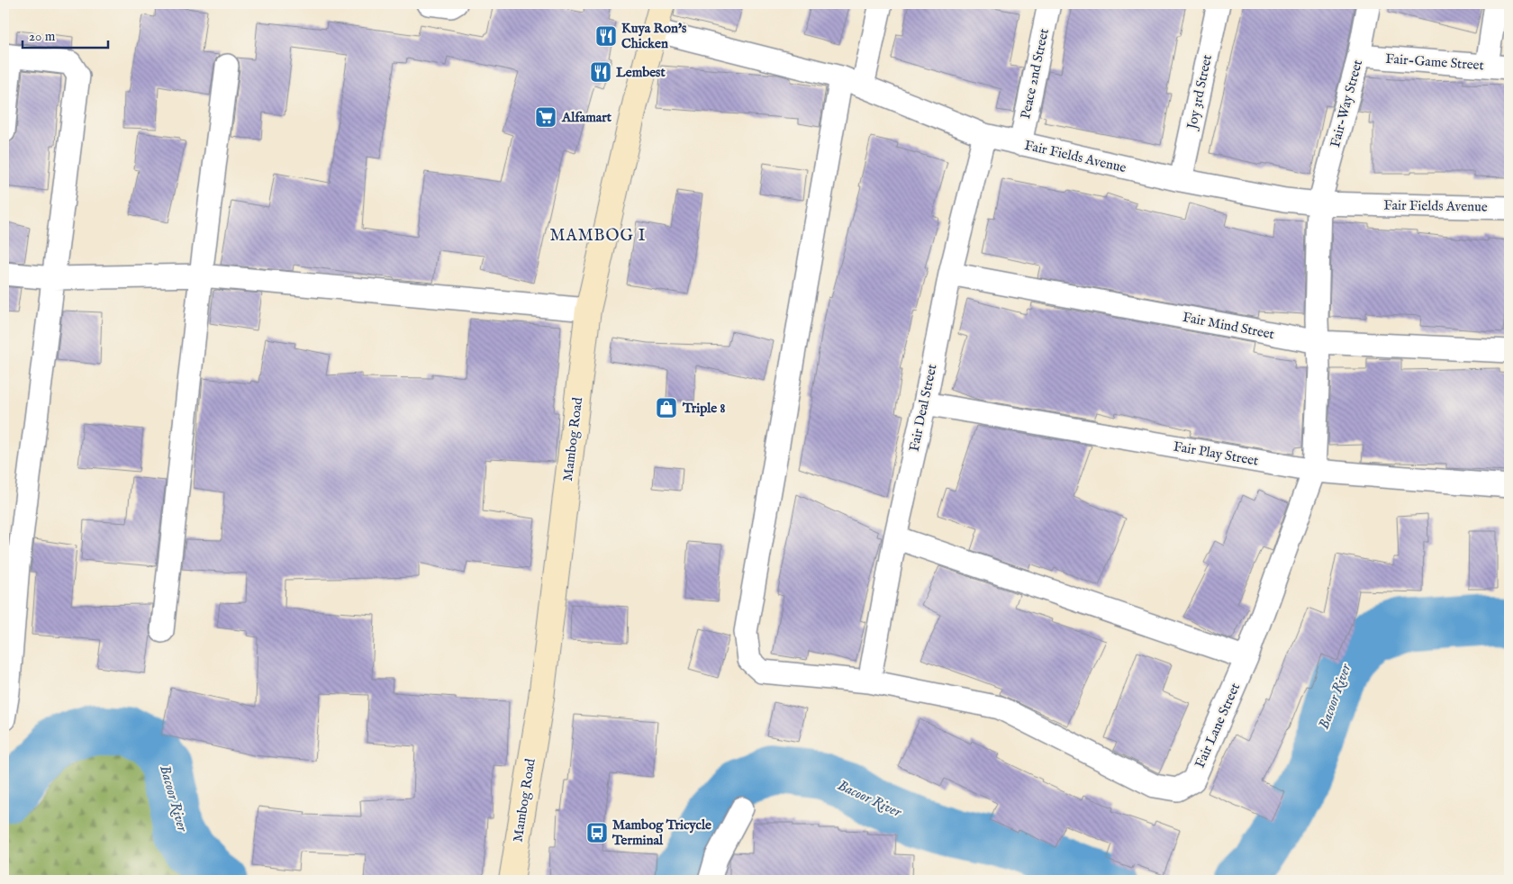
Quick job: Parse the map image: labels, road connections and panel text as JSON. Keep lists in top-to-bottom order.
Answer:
{
  "streets": {
    "main road": ["Mambog Road"],
    "street": [
      "Fair-Game Street",
      "Peace 2nd Street",
      "Joy 3rd Street",
      "Fair-Way Street",
      "Fair Fields Avenue",
      "Fair Mind Street",
      "Fair Deal Street",
      "Fair Play Street",
      "Fair Lane Street"
    ]
  },
  "crossings": [
    ["Fair-Game Street", "Fair-Way Street"],
    ["Peace 2nd Street", "Fair Fields Avenue"],
    ["Joy 3rd Street", "Fair Fields Avenue"],
    ["Fair-Way Street", "Fair Fields Avenue"],
    ["Fair-Way Street", "Fair Mind Street"],
    ["Fair-Way Street", "Fair Lane Street"],
    ["Fair Fields Avenue", "Fair Deal Street"],
    ["Fair Fields Avenue", "Mambog Road"],
    ["Fair Fields Avenue", "Fair Lane Street"],
    ["Fair Mind Street", "Fair Deal Street"],
    ["Fair Mind Street", "Fair Lane Street"],
    ["Fair Deal Street", "Fair Play Street"],
    ["Fair Deal Street", "Fair Lane Street"],
    ["Fair Play Street", "Fair Lane Street"]
  ],
  "districts": ["MAMBOG I"],
  "water": ["Bacoor River"],
  "places": {
    "restaurant": ["Kuya Ron's Chicken", "Lembest"],
    "supermarket": ["Alfamart"],
    "shop": ["Triple 8"],
    "bus stop": ["Mambog Tricycle Terminal"]
  },
  "scale_bar": "20 m"
}
